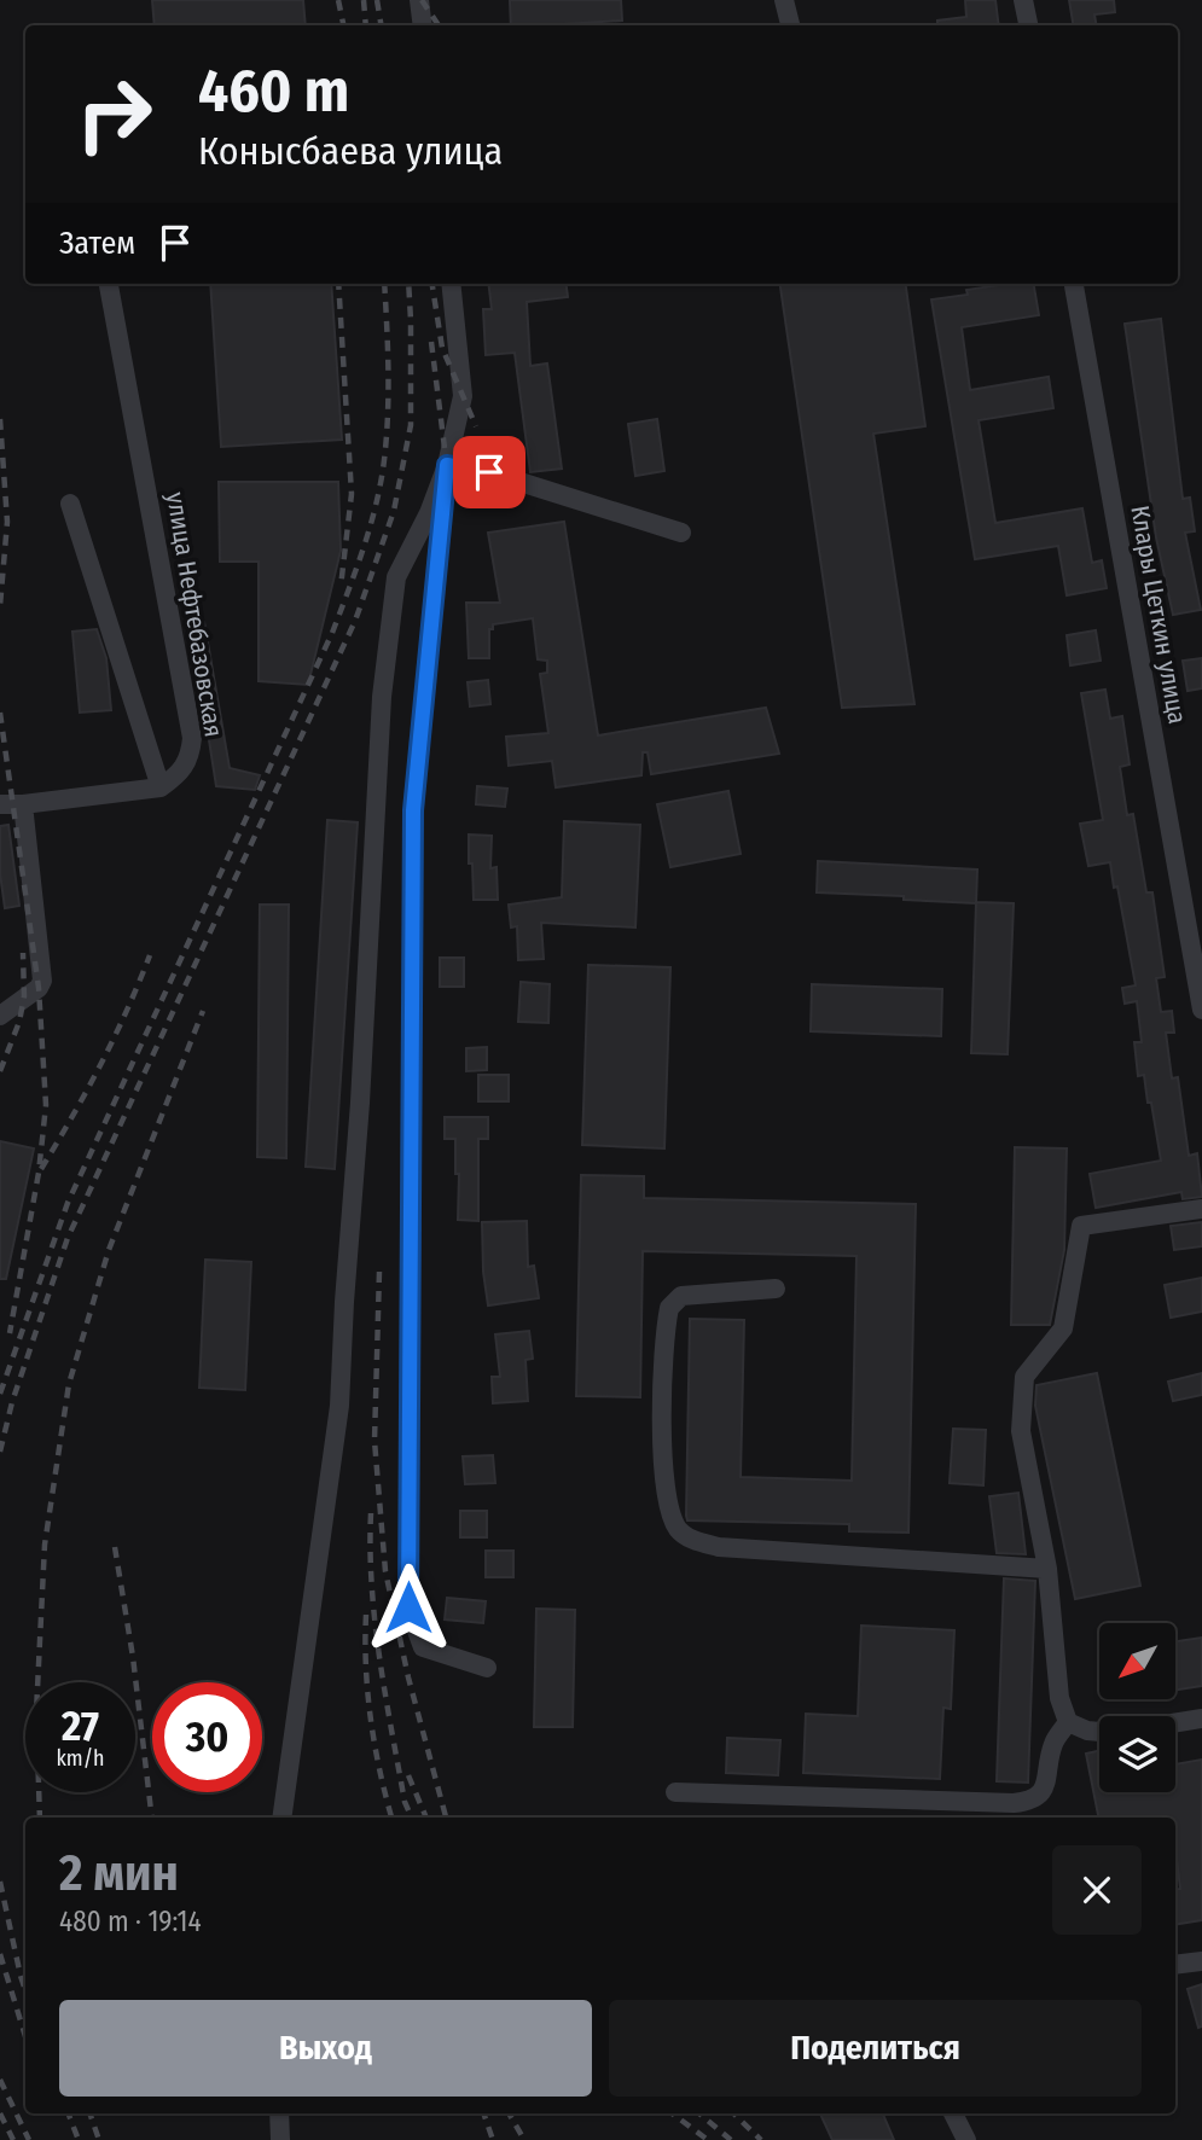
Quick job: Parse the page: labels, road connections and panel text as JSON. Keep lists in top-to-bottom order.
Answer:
{
  "streets": {
    "street": ["улица Нефтебазовская", "Клары Цеткин улица"]
  },
  "north": "bottom left",
  "page": {
    "turn": ["460 m", "Конысбаева улица"],
    "then": "Затем",
    "speed": "27 km/h",
    "limit": "30",
    "heading": ["2 мин", "480 m · 19:14"],
    "buttons": ["Выход", "Поделиться"]
  }
}
